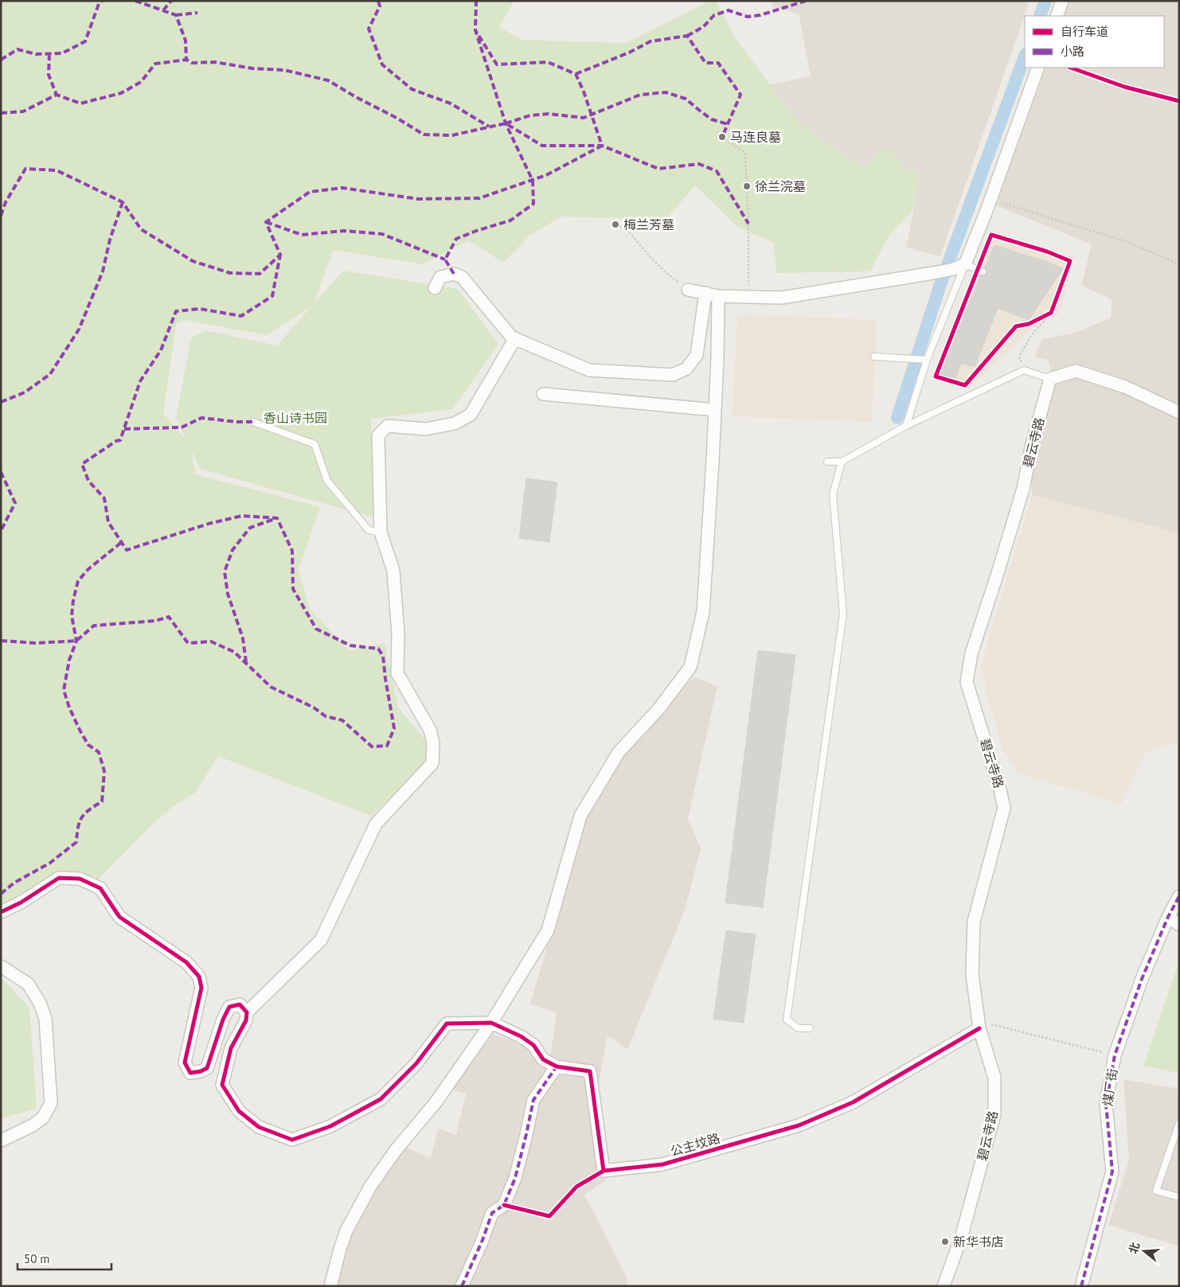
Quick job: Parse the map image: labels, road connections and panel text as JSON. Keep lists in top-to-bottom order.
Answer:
{
  "streets": {
    "street": ["碧云寺路", "煤厂街", "公主坟路"]
  },
  "crossings": [
    ["碧云寺路", "公主坟路"]
  ],
  "parks": ["香山诗书园"],
  "places": [
    "马连良墓",
    "徐兰浣墓",
    "梅兰芳墓",
    "新华书店"
  ],
  "legend": ["自行车道", "小路"],
  "scale_bar": "50 m",
  "north": "left"
}
